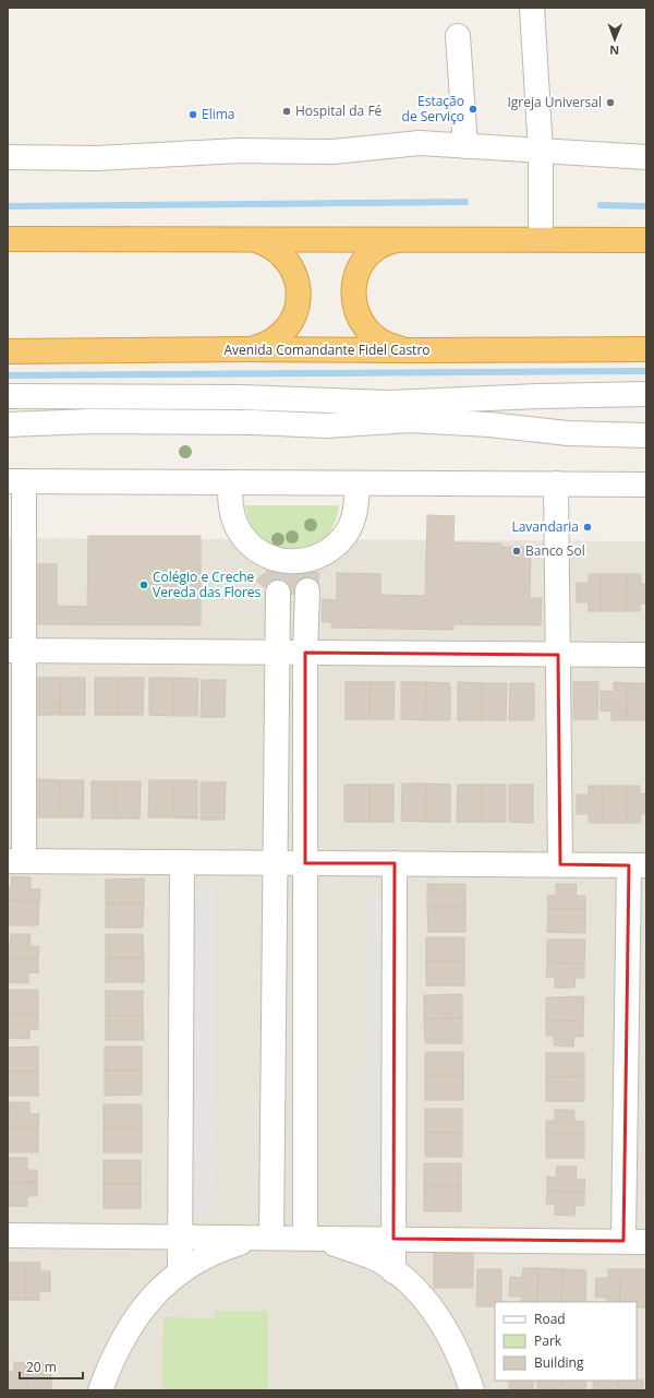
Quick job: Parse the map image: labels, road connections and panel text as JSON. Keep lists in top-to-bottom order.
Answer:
{
  "streets": {
    "highway": ["Avenida Comandante Fidel Castro"]
  },
  "places": [
    "Igreja Universal",
    "Estação de Serviço",
    "Hospital da Fé",
    "Elima",
    "Lavandaria",
    "Banco Sol",
    "Colégio e Creche Vereda das Flores"
  ],
  "legend": ["Road", "Park", "Building"],
  "scale_bar": "20 m",
  "north": "bottom"
}
